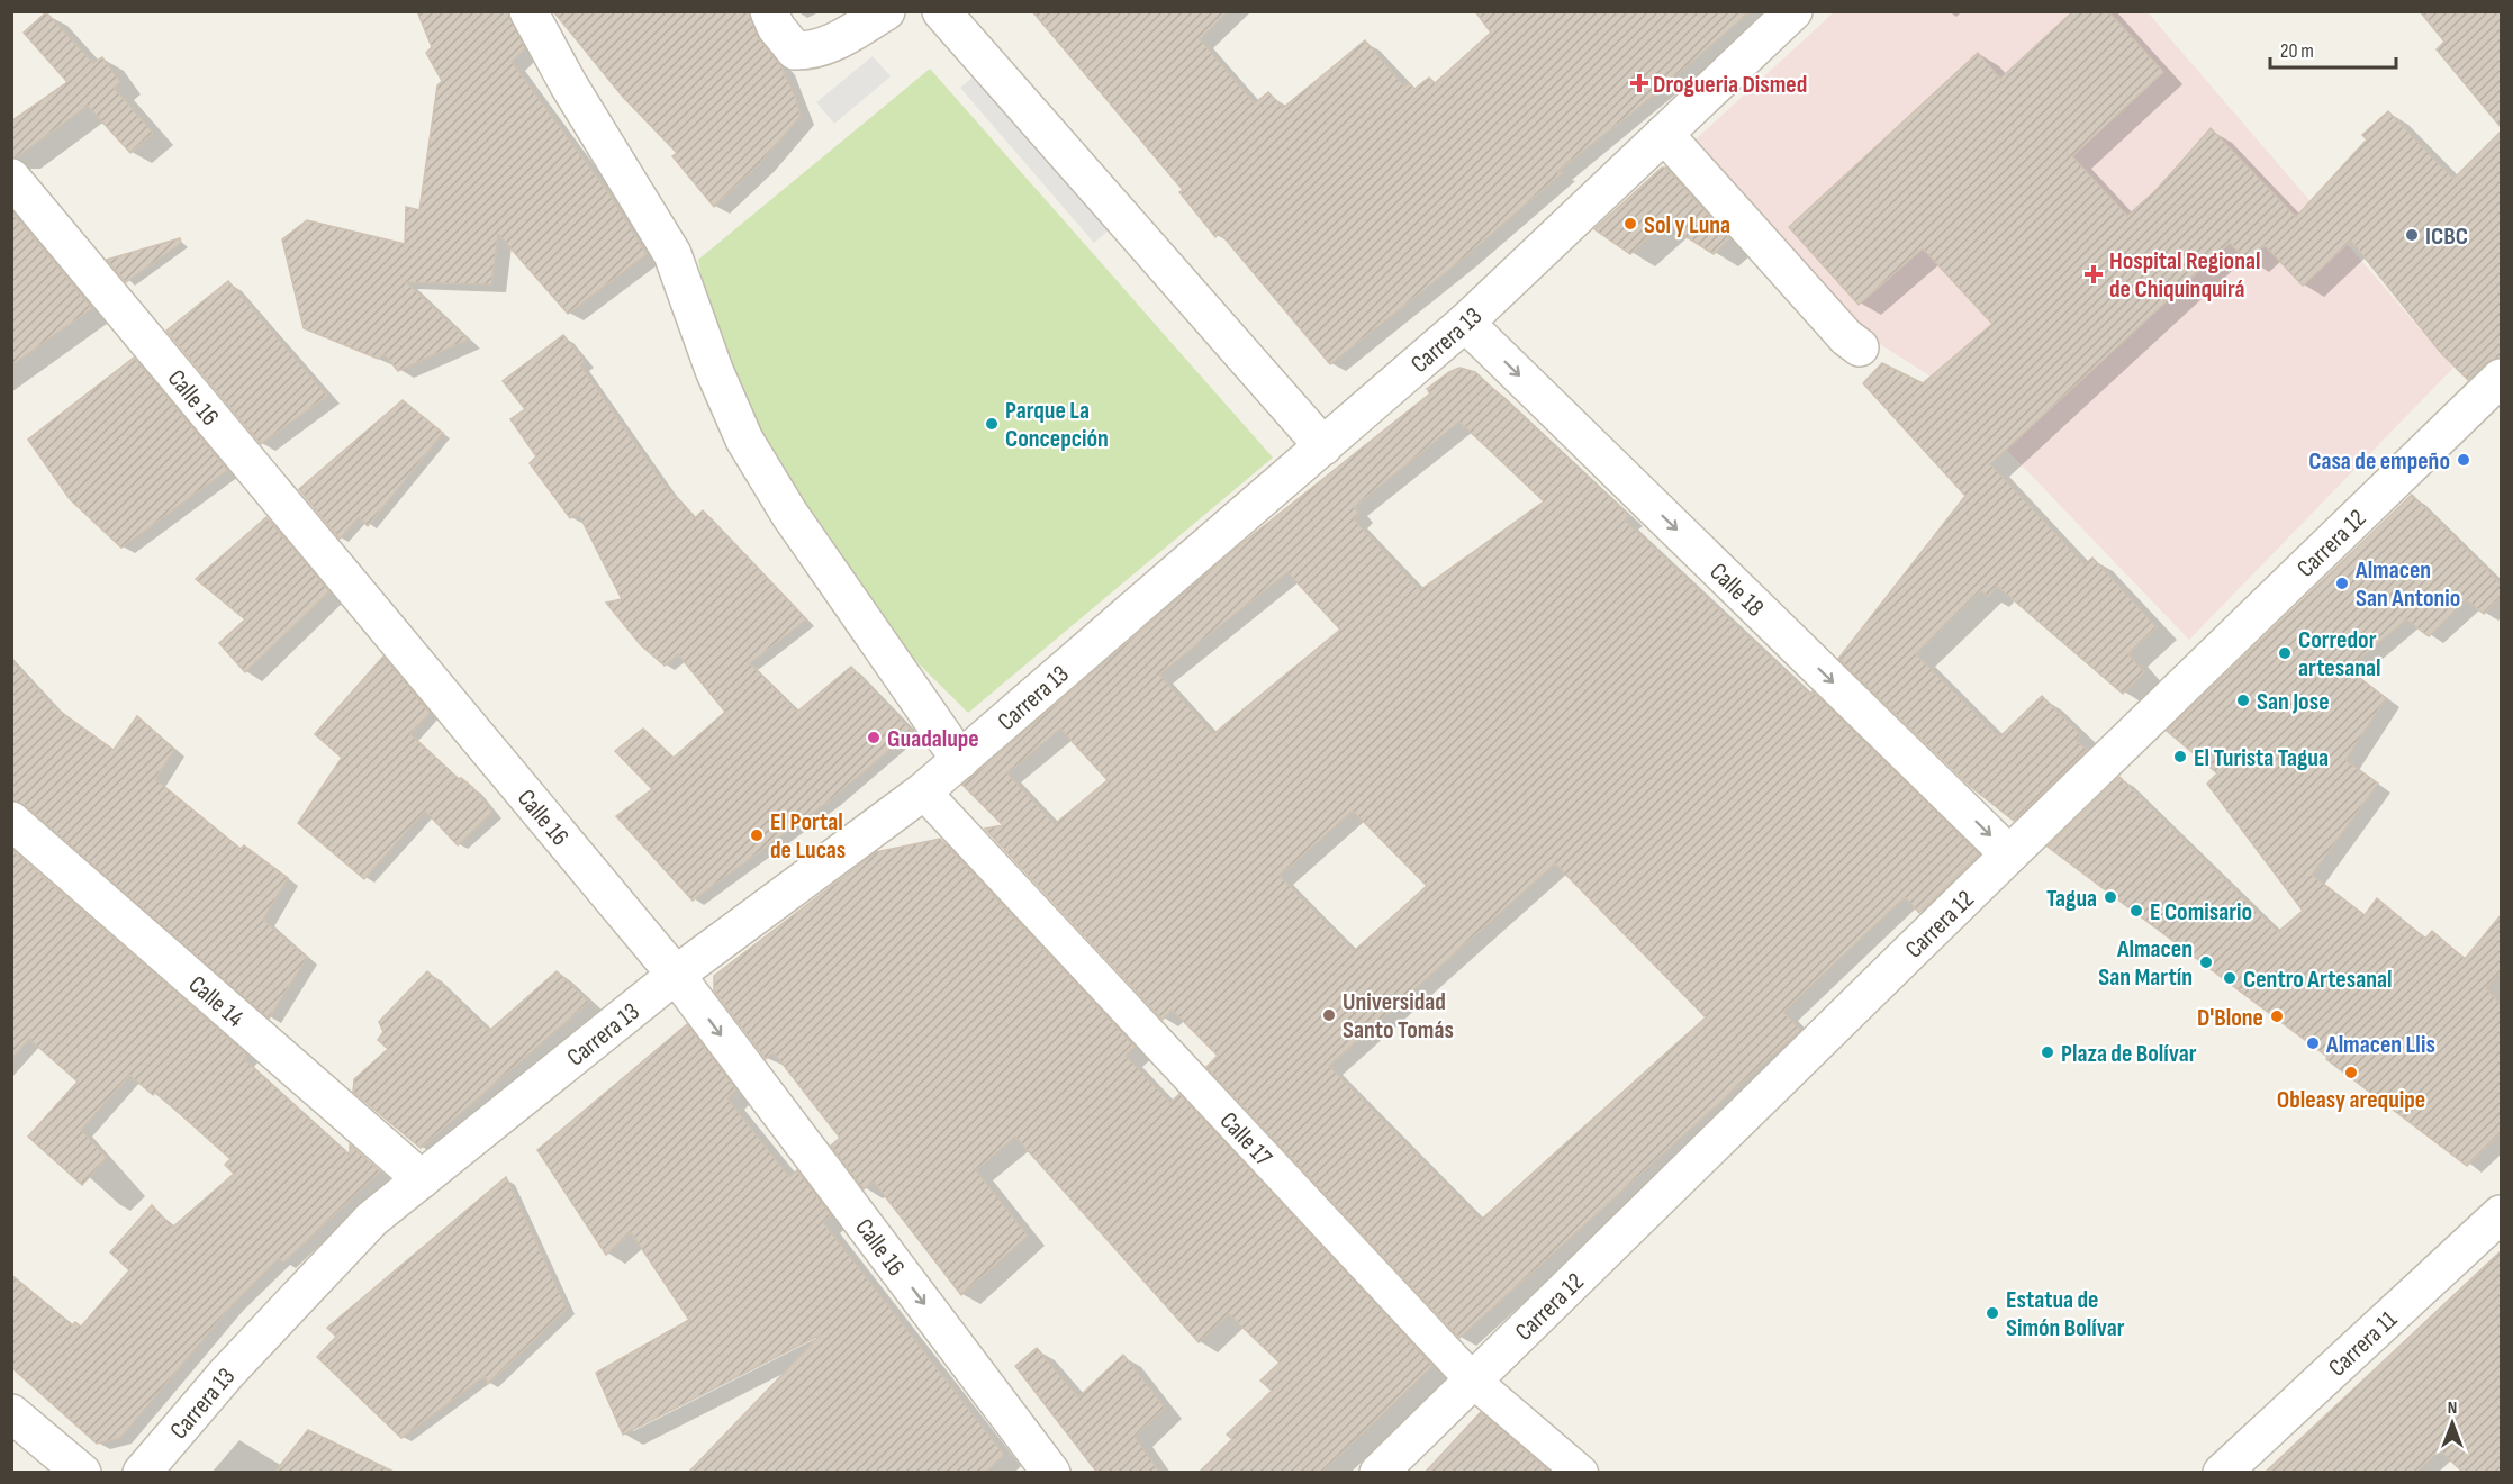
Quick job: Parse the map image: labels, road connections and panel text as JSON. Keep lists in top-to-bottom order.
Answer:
{
  "streets": {
    "street": [
      "Carrera 13",
      "Calle 16",
      "Carrera 12",
      "Calle 18",
      "Calle 14",
      "Calle 17",
      "Carrera 11"
    ]
  },
  "crossings": [
    ["Carrera 13", "Calle 16"],
    ["Carrera 13", "Calle 18"],
    ["Carrera 13", "Calle 14"],
    ["Carrera 13", "Calle 17"],
    ["Carrera 12", "Calle 18"],
    ["Carrera 12", "Calle 17"]
  ],
  "one_way": ["Calle 16"],
  "places": {
    "health": ["Drogueria Dismed", "Hospital Regional de Chiquinquirá"],
    "other": [
      "Sol y Luna",
      "ICBC",
      "Parque La Concepción",
      "Casa de empeño",
      "Almacen San Antonio",
      "Corredor artesanal",
      "San Jose",
      "Guadalupe",
      "El Turista Tagua",
      "El Portal de Lucas",
      "Tagua",
      "E Comisario",
      "Almacen San Martín",
      "Centro Artesanal",
      "Universidad Santo Tomás",
      "D'Blone",
      "Almacen Llis",
      "Plaza de Bolívar",
      "Obleasy arequipe",
      "Estatua de Simón Bolívar"
    ]
  },
  "scale_bar": "20 m",
  "north": "top"
}
